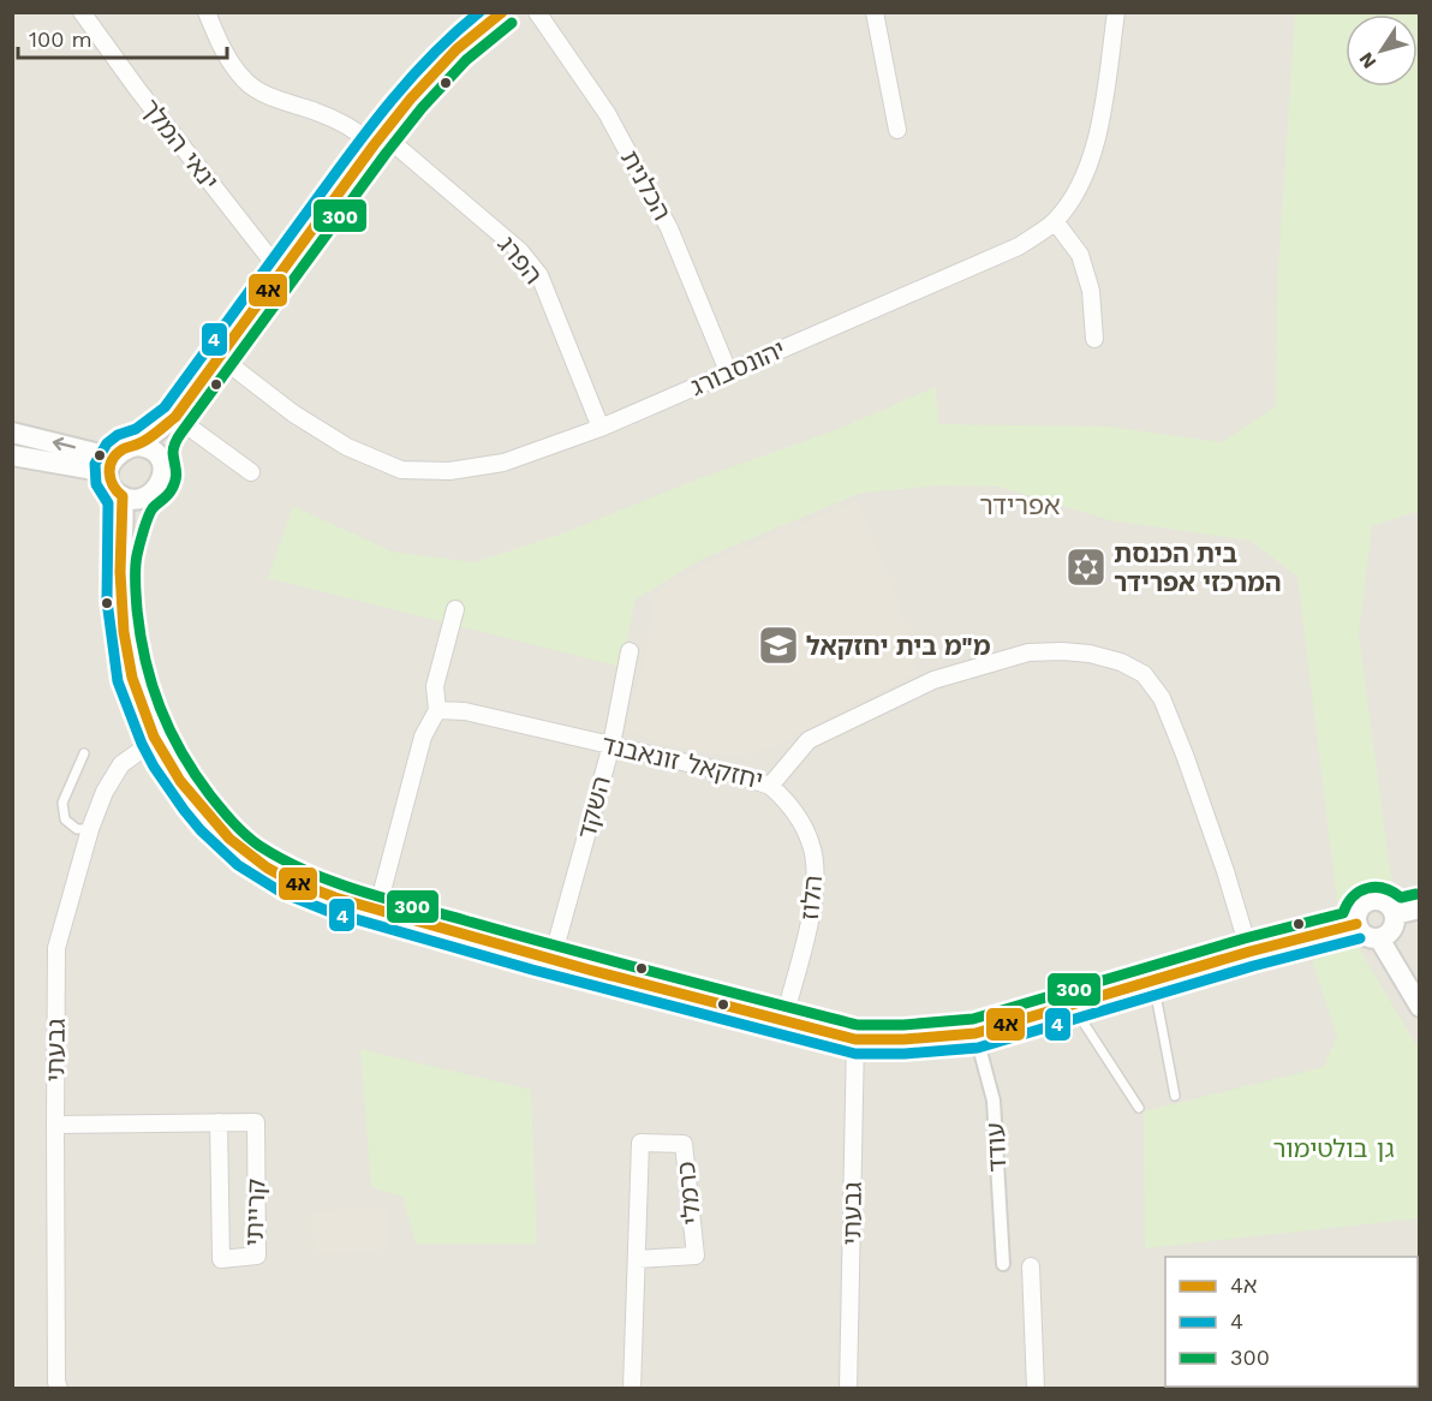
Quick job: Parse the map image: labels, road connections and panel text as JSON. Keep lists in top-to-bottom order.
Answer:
{
  "streets": {
    "street": [
      "ינאי המלך",
      "הכלנית",
      "הפרג",
      "יהונסבורג",
      "יחזקאל זונאבנד",
      "השקד",
      "הלוז",
      "גבעתי",
      "עודד",
      "כרמלי",
      "קרייתי"
    ]
  },
  "crossings": [
    ["הכלנית", "יהונסבורג"],
    ["הפרג", "יהונסבורג"],
    ["יחזקאל זונאבנד", "השקד"],
    ["יחזקאל זונאבנד", "הלוז"],
    ["גבעתי", "קרייתי"]
  ],
  "districts": ["אפרידר"],
  "parks": ["גן בולטימור"],
  "places": {
    "synagogue": ["בית הכנסת המרכזי אפרידר"],
    "school or university": ["מ\"מ בית יחזקאל"]
  },
  "lines": ["transit line 4א", "transit line 4", "transit line 300"],
  "legend": ["4א", "4", "300"],
  "scale_bar": "100 m",
  "north": "bottom left"
}
